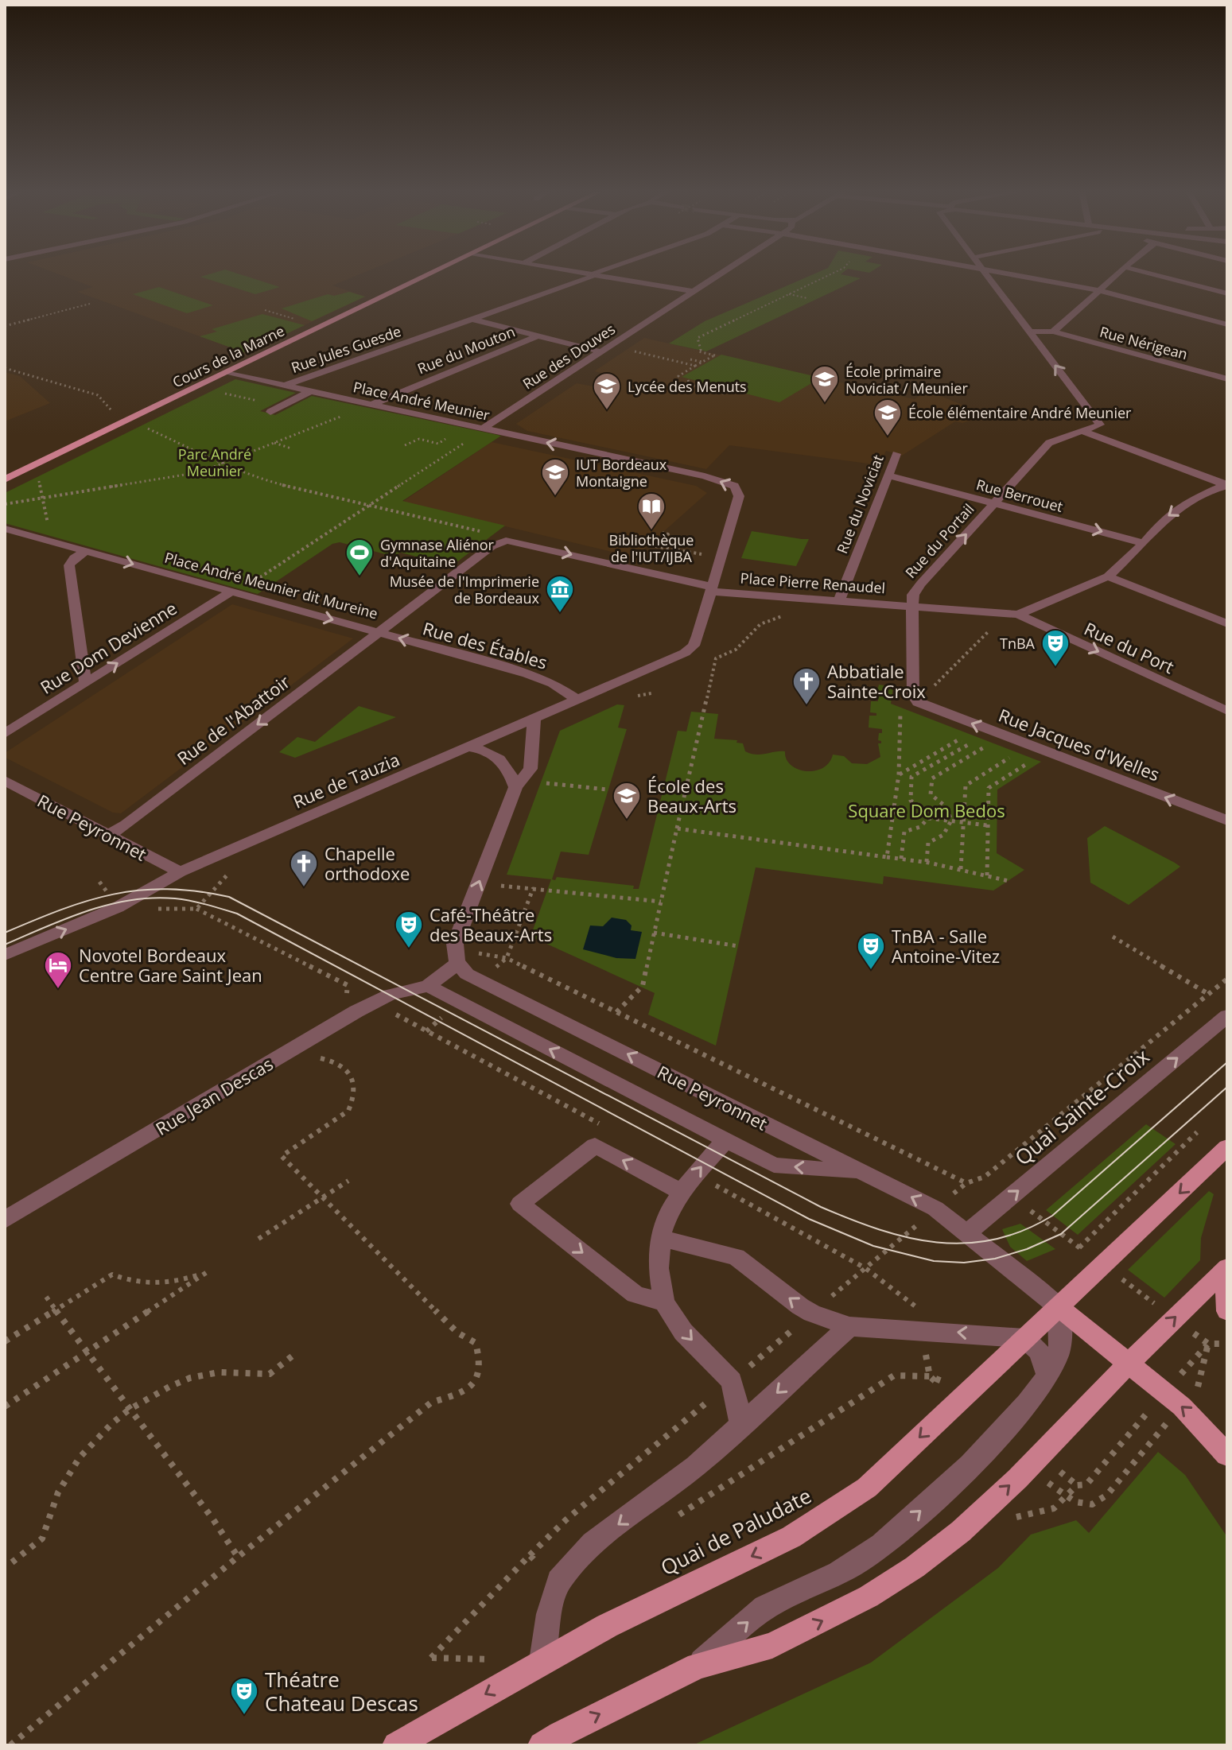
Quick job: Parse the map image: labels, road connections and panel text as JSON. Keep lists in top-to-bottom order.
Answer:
{
  "streets": {
    "main road": ["Cours de la Marne", "Quai de Paludate"],
    "street": [
      "Rue Nérigean",
      "Rue Jules Guesde",
      "Rue du Mouton",
      "Rue des Douves",
      "Place André Meunier",
      "Rue Berrouet",
      "Rue du Noviciat",
      "Rue du Portail",
      "Place Pierre Renaudel",
      "Place André Meunier dit Mureine",
      "Rue des Étables",
      "Rue Dom Devienne",
      "Rue du Port",
      "Rue de l'Abattoir",
      "Rue Jacques d'Welles",
      "Rue de Tauzia",
      "Rue Peyronnet",
      "Rue Jean Descas",
      "Quai Sainte-Croix"
    ]
  },
  "crossings": [
    ["Rue Jules Guesde", "Place André Meunier"],
    ["Rue du Mouton", "Place André Meunier"],
    ["Cours de la Marne", "Place André Meunier"],
    ["Rue des Douves", "Place André Meunier"],
    ["Place André Meunier", "Place Pierre Renaudel"],
    ["Place André Meunier", "Rue de Tauzia"],
    ["Rue Berrouet", "Rue du Noviciat"],
    ["Rue Berrouet", "Rue du Portail"],
    ["Rue du Noviciat", "Place Pierre Renaudel"],
    ["Rue du Portail", "Place Pierre Renaudel"],
    ["Place Pierre Renaudel", "Place André Meunier dit Mureine"],
    ["Place Pierre Renaudel", "Rue du Port"],
    ["Place Pierre Renaudel", "Rue de Tauzia"],
    ["Place André Meunier dit Mureine", "Rue des Étables"],
    ["Place André Meunier dit Mureine", "Rue Dom Devienne"],
    ["Place André Meunier dit Mureine", "Rue de l'Abattoir"],
    ["Rue des Étables", "Rue de l'Abattoir"],
    ["Rue des Étables", "Rue de Tauzia"],
    ["Rue de l'Abattoir", "Rue Peyronnet"],
    ["Rue de Tauzia", "Rue Peyronnet"],
    ["Rue Peyronnet", "Quai Sainte-Croix"],
    ["Rue Peyronnet", "Quai de Paludate"]
  ],
  "one_way": [
    "Rue du Portail",
    "Place Pierre Renaudel",
    "Place André Meunier dit Mureine",
    "Rue des Étables",
    "Rue Dom Devienne",
    "Rue de l'Abattoir",
    "Rue Jacques d'Welles",
    "Quai Sainte-Croix"
  ],
  "parks": ["Parc André Meunier", "Square Dom Bedos"],
  "places": {
    "school or university": [
      "École primaire Noviciat / Meunier",
      "Lycée des Menuts",
      "École élémentaire André Meunier",
      "IUT Bordeaux Montaigne",
      "École des Beaux-Arts"
    ],
    "library": ["Bibliothèque de l'IUT/IJBA"],
    "sports": ["Gymnase Aliénor d'Aquitaine"],
    "museum": ["Musée de l'Imprimerie de Bordeaux"],
    "theatre": [
      "TnBA",
      "Café-Théâtre des Beaux-Arts",
      "TnBA - Salle Antoine-Vitez",
      "Théatre Chateau Descas"
    ],
    "church": ["Abbatiale Sainte-Croix", "Chapelle orthodoxe"],
    "hotel": ["Novotel Bordeaux Centre Gare Saint Jean"]
  }
}
